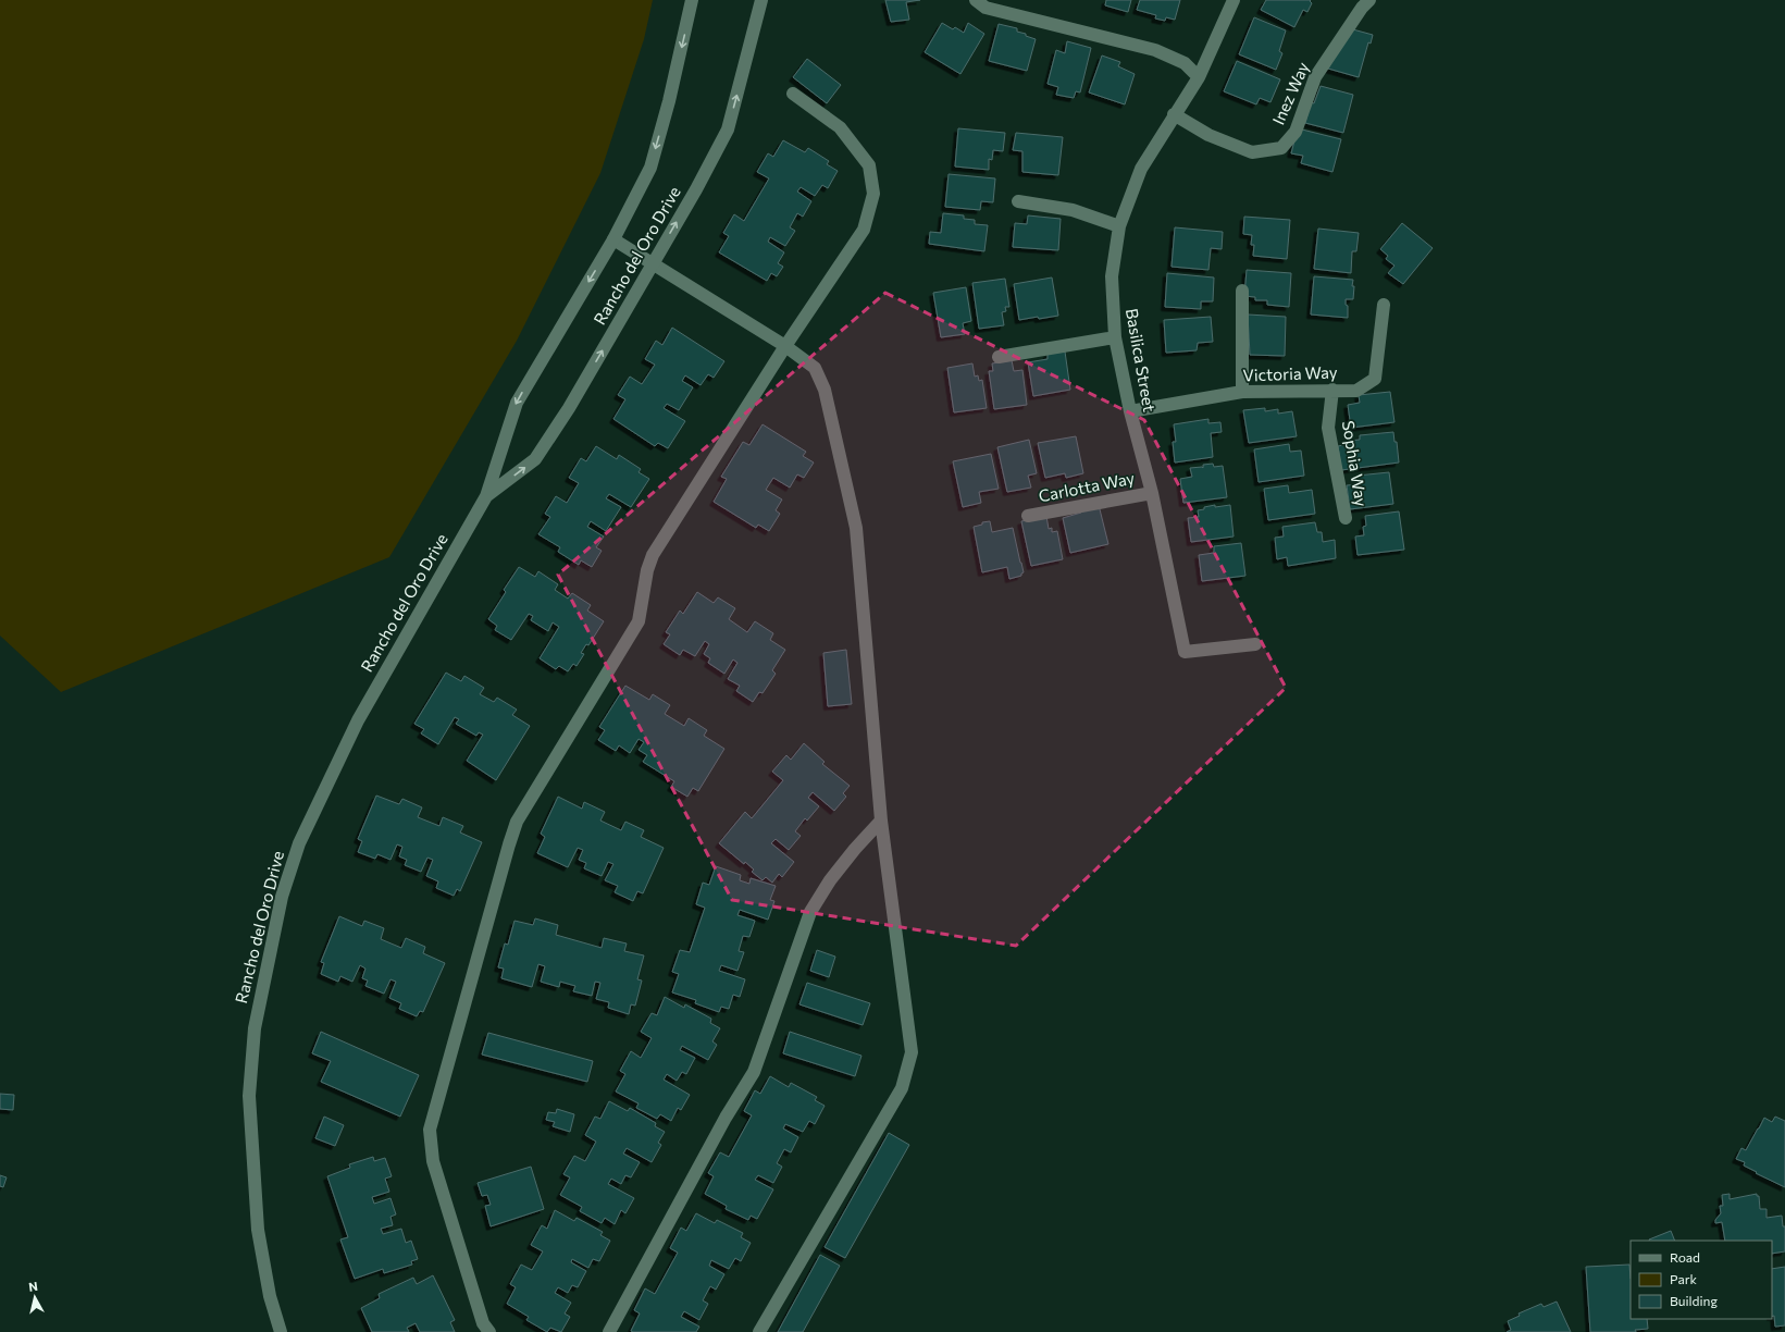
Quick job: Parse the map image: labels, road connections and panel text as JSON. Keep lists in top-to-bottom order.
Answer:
{
  "streets": {
    "street": [
      "Inez Way",
      "Rancho del Oro Drive",
      "Basilica Street",
      "Victoria Way",
      "Sophia Way",
      "Carlotta Way"
    ]
  },
  "crossings": [
    ["Inez Way", "Basilica Street"],
    ["Basilica Street", "Victoria Way"],
    ["Basilica Street", "Carlotta Way"],
    ["Victoria Way", "Sophia Way"]
  ],
  "legend": ["Road", "Park", "Building"],
  "north": "top"
}
